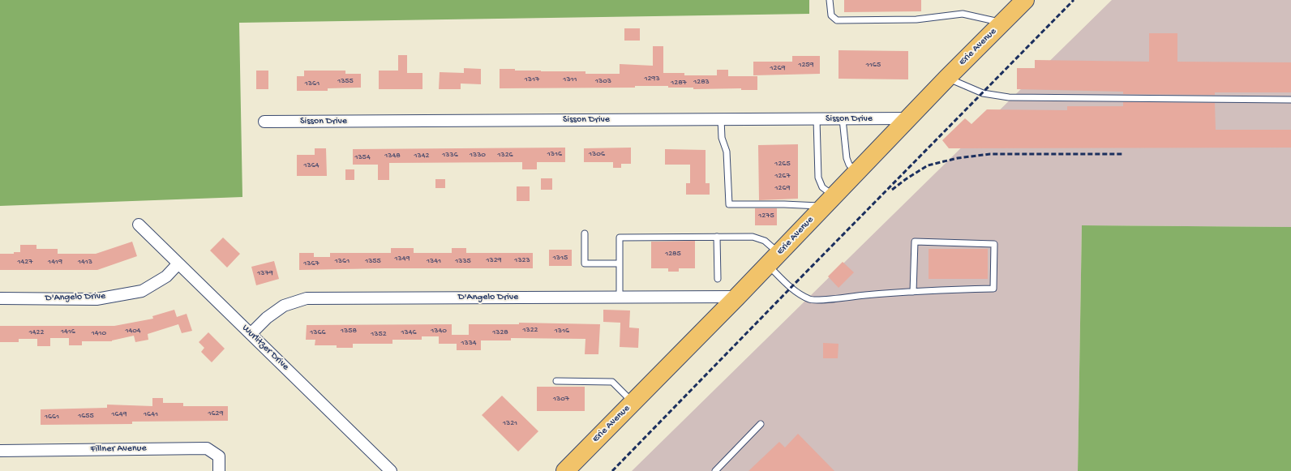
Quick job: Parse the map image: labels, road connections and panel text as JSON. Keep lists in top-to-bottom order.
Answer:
{
  "streets": {
    "main road": ["Erie Avenue"],
    "street": [
      "Sisson Drive",
      "D'Angelo Drive",
      "Wurlitzer Drive",
      "Fillner Avenue"
    ]
  },
  "crossings": [
    ["Erie Avenue", "Sisson Drive"],
    ["Erie Avenue", "D'Angelo Drive"],
    ["D'Angelo Drive", "Wurlitzer Drive"]
  ],
  "house_numbers": [
    "1259",
    "1165",
    "1269",
    "1293",
    "1317",
    "1311",
    "1355",
    "1303",
    "1283",
    "1287",
    "1361",
    "1316",
    "1306",
    "1336",
    "1330",
    "1326",
    "1348",
    "1342",
    "1354",
    "1265",
    "1364",
    "1267",
    "1269",
    "1275",
    "1285",
    "1315",
    "1349",
    "1329",
    "1323",
    "1361",
    "1355",
    "1341",
    "1335",
    "1427",
    "1419",
    "1413",
    "1367",
    "1379",
    "1322",
    "1404",
    "1358",
    "1340",
    "1316",
    "1416",
    "1422",
    "1366",
    "1346",
    "1328",
    "1410",
    "1352",
    "1334",
    "1307",
    "1629",
    "1649",
    "1641",
    "1655",
    "1661",
    "1321"
  ]
}
